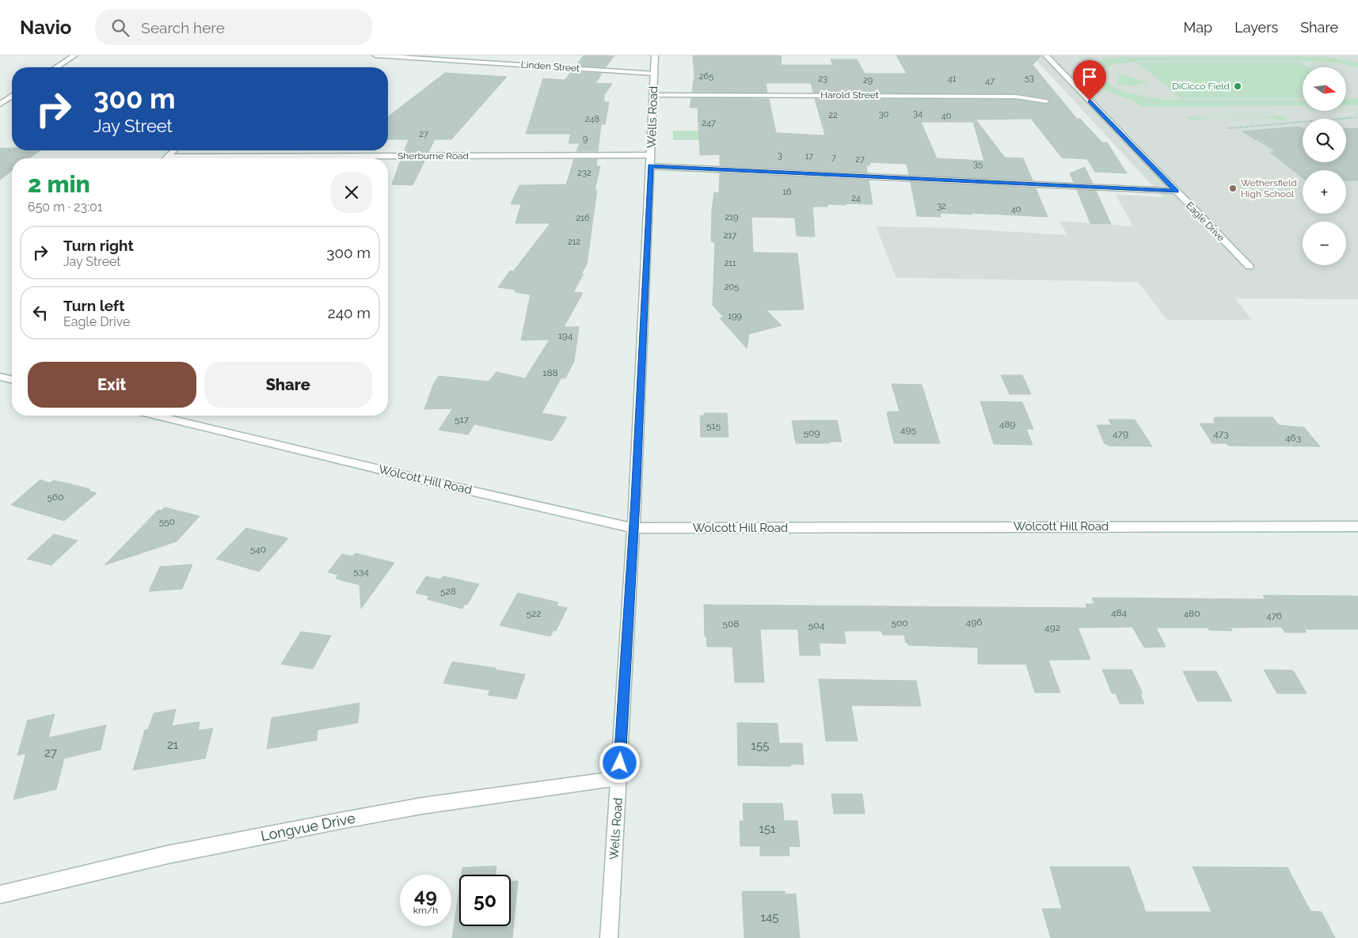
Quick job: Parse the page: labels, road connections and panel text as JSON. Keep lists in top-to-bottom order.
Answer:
{
  "streets": {
    "street": [
      "Linden Street",
      "Harold Street",
      "Wells Road",
      "Sherburne Road",
      "Eagle Drive",
      "Wolcott Hill Road",
      "Longvue Drive"
    ]
  },
  "crossings": [
    ["Linden Street", "Wells Road"],
    ["Harold Street", "Wells Road"],
    ["Wells Road", "Sherburne Road"],
    ["Wells Road", "Wolcott Hill Road"],
    ["Wells Road", "Longvue Drive"]
  ],
  "places": ["DiCicco Field", "Wethersfield High School"],
  "house_numbers": [
    "265",
    "53",
    "23",
    "41",
    "29",
    "47",
    "34",
    "30",
    "22",
    "40",
    "248",
    "247",
    "27",
    "9",
    "3",
    "17",
    "7",
    "27",
    "35",
    "232",
    "16",
    "24",
    "32",
    "40",
    "219",
    "216",
    "217",
    "212",
    "211",
    "205",
    "199",
    "194",
    "188",
    "517",
    "489",
    "515",
    "495",
    "509",
    "479",
    "473",
    "463",
    "560",
    "550",
    "540",
    "534",
    "528",
    "484",
    "522",
    "480",
    "476",
    "496",
    "500",
    "508",
    "504",
    "492",
    "21",
    "155",
    "27",
    "151",
    "145"
  ],
  "north": "right",
  "page": {
    "header": "Navio",
    "search": "Search here",
    "nav": ["Map", "Layers", "Share"],
    "map_buttons": ["+", "−"],
    "turn": ["300 m", "Jay Street"],
    "heading": ["2 min", "650 m · 23:01"],
    "list": [
      {
        "name": "Turn right",
        "note": "Jay Street",
        "value": "300 m"
      },
      {
        "name": "Turn left",
        "note": "Eagle Drive",
        "value": "240 m"
      }
    ],
    "buttons": ["Exit", "Share"],
    "speed": "49 km/h",
    "limit": "50"
  }
}
